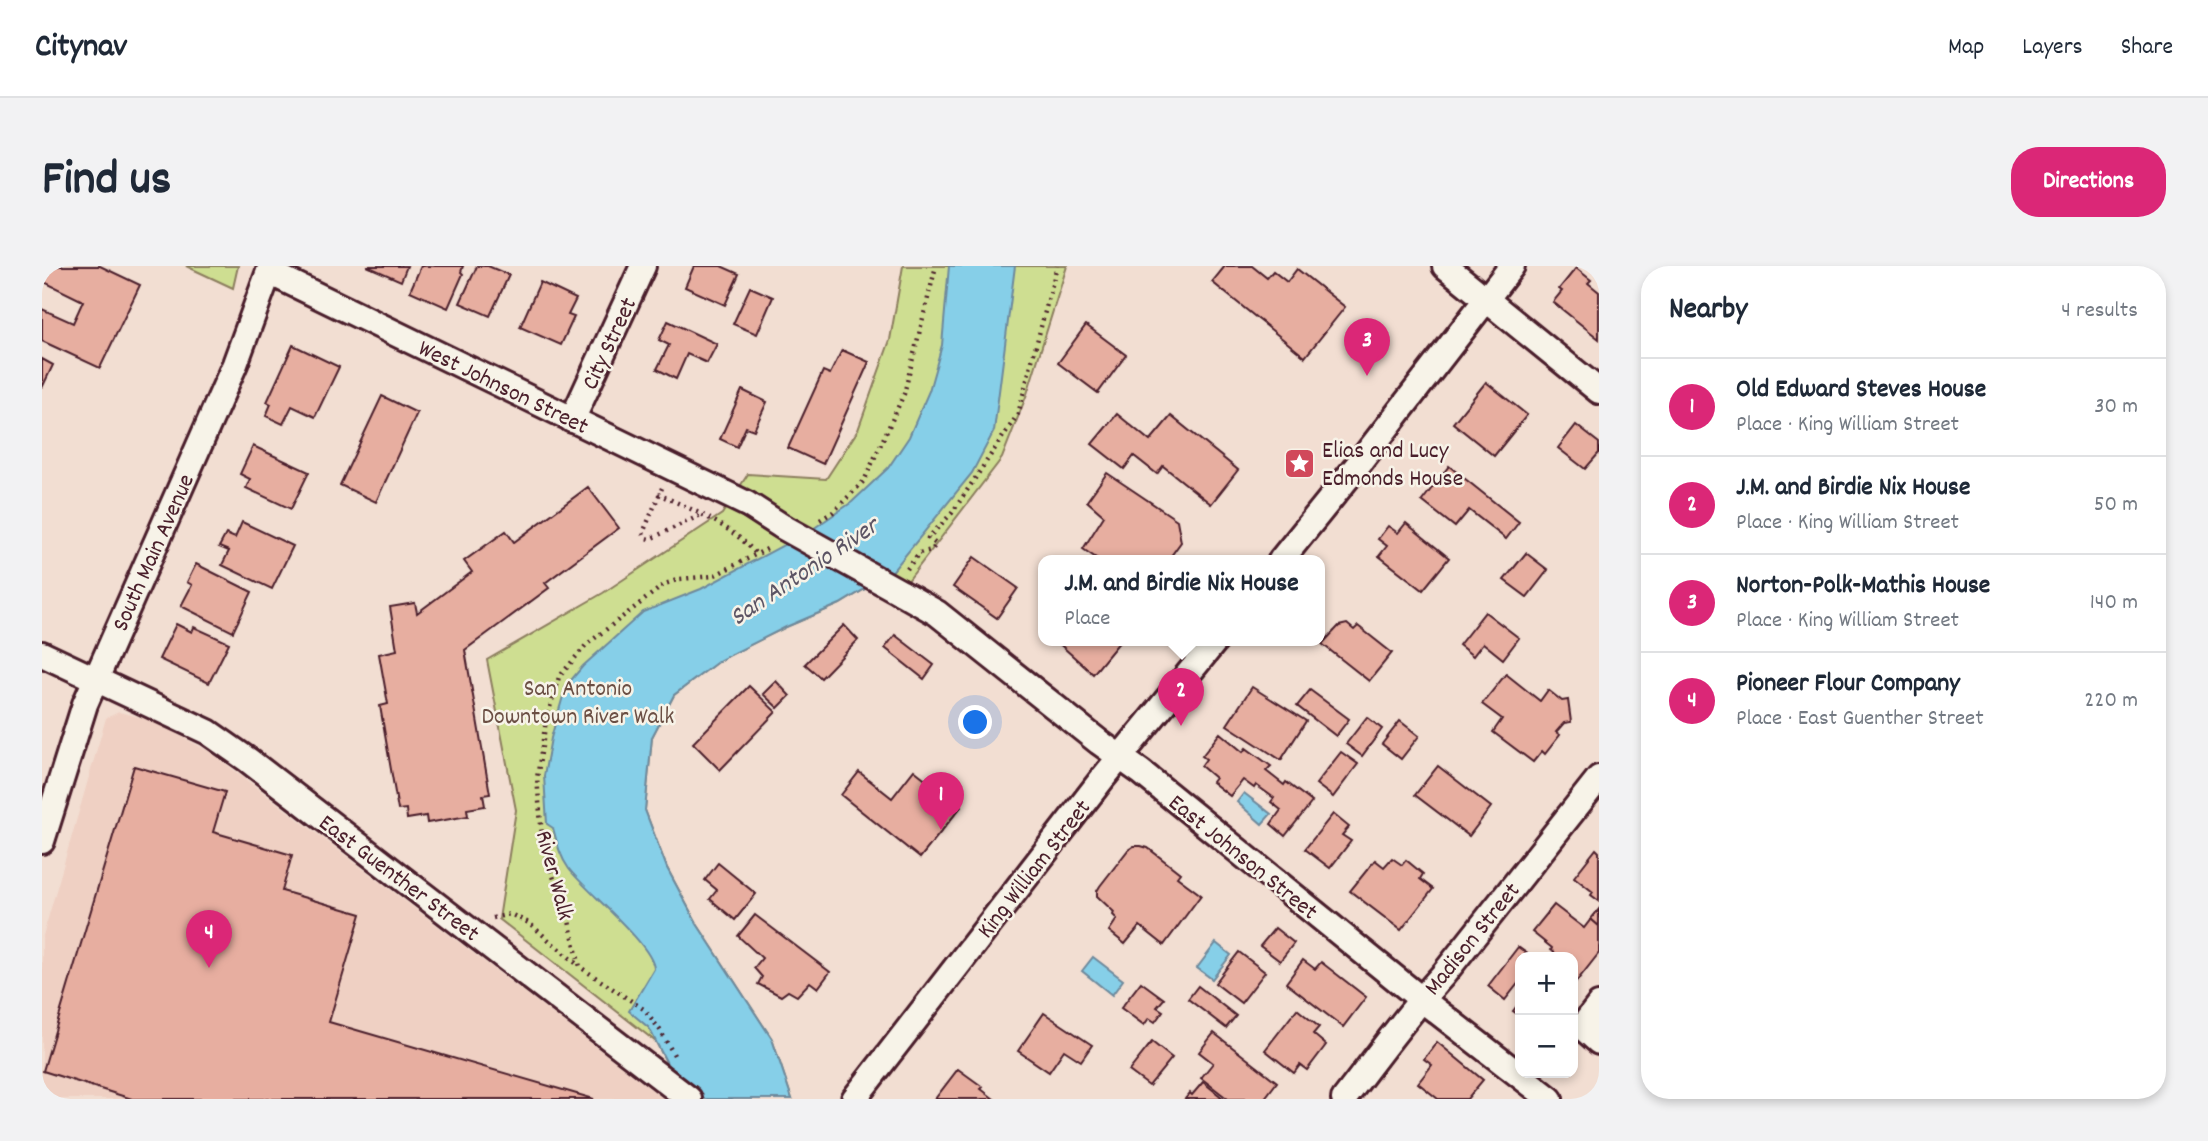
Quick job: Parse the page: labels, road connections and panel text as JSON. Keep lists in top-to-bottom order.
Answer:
{
  "streets": {
    "street": [
      "City Street",
      "West Johnson Street",
      "South Main Avenue",
      "East Johnson Street",
      "King William Street",
      "East Guenther Street",
      "Madison Street"
    ],
    "path": ["River Walk"]
  },
  "crossings": [
    ["City Street", "West Johnson Street"],
    ["West Johnson Street", "South Main Avenue"],
    ["West Johnson Street", "River Walk"],
    ["South Main Avenue", "East Guenther Street"],
    ["East Johnson Street", "King William Street"],
    ["East Johnson Street", "Madison Street"]
  ],
  "water": ["San Antonio River"],
  "parks": ["San Antonio Downtown River Walk"],
  "places": {
    "place": ["Elias and Lucy Edmonds House"]
  },
  "page": {
    "header": "Citynav",
    "nav": ["Map", "Layers", "Share"],
    "title": "Find us",
    "buttons": "Directions",
    "heading": ["Nearby", "4 results"],
    "pins": [
      "3",
      "2",
      "1",
      "4"
    ],
    "list": [
      {
        "mark": "1",
        "name": "Old Edward Steves House",
        "note": "Place · King William Street",
        "value": "30 m"
      },
      {
        "mark": "2",
        "name": "J.M. and Birdie Nix House",
        "note": "Place · King William Street",
        "value": "50 m"
      },
      {
        "mark": "3",
        "name": "Norton-Polk-Mathis House",
        "note": "Place · King William Street",
        "value": "140 m"
      },
      {
        "mark": "4",
        "name": "Pioneer Flour Company",
        "note": "Place · East Guenther Street",
        "value": "220 m"
      }
    ],
    "popup": ["J.M. and Birdie Nix House", "Place"],
    "map_buttons": ["+", "−"]
  }
}
